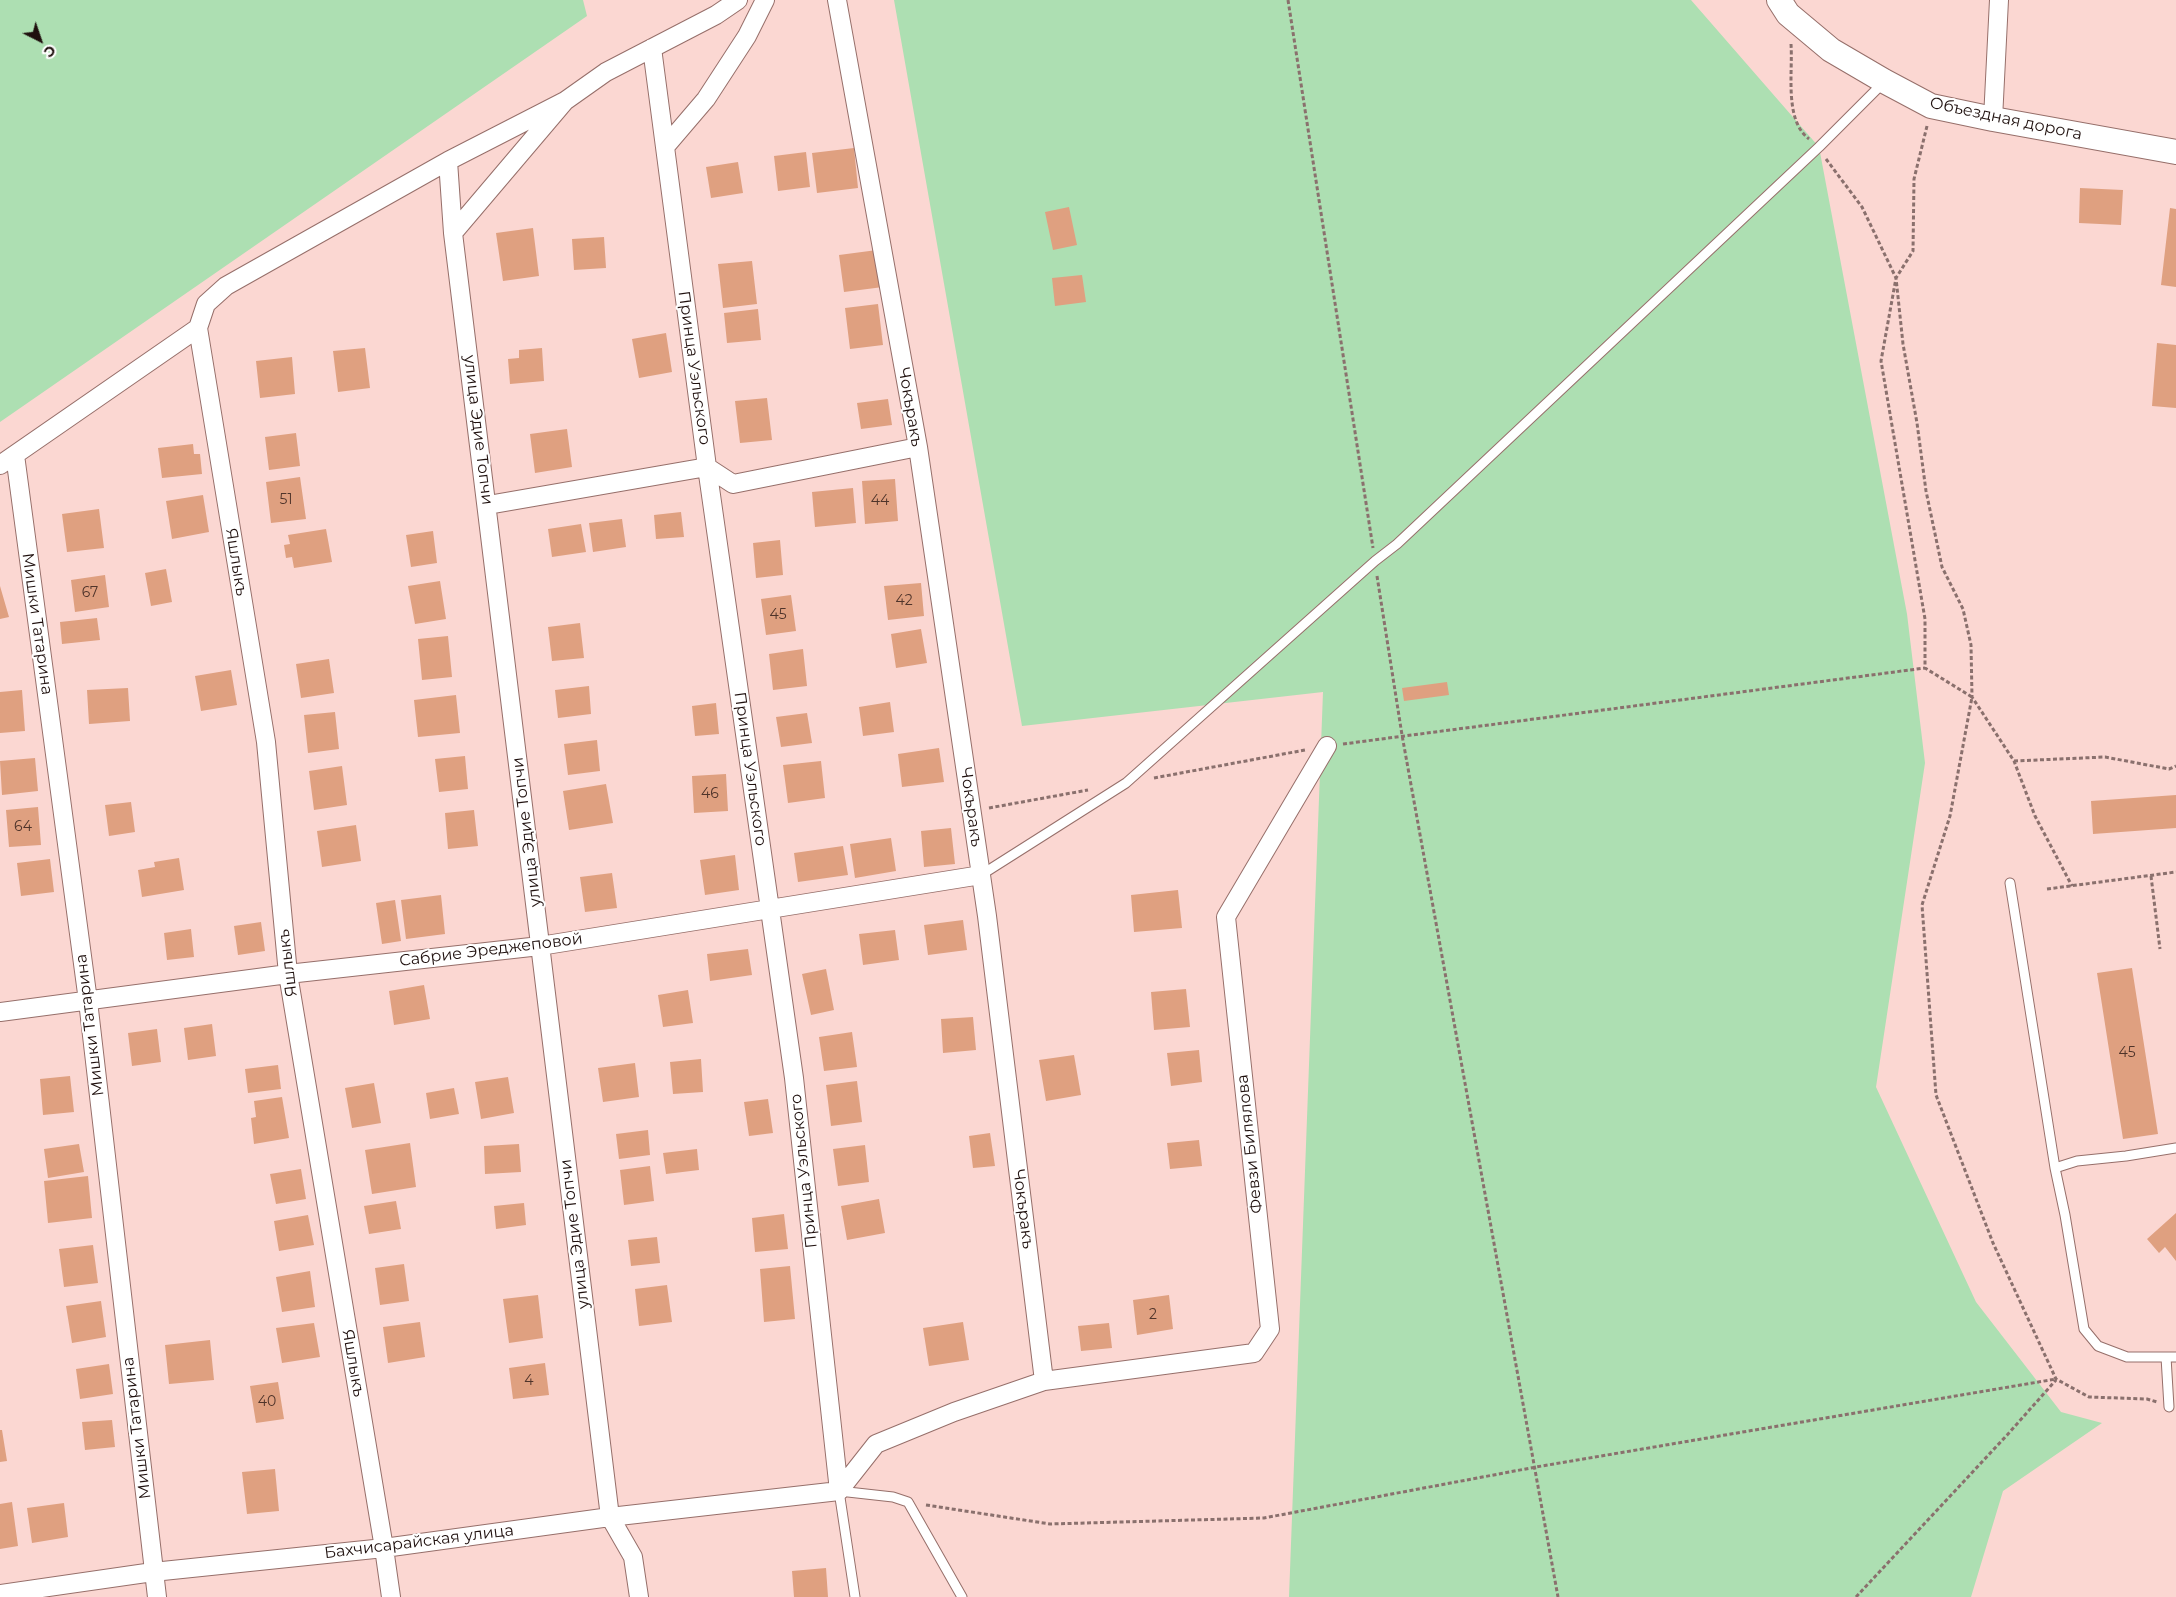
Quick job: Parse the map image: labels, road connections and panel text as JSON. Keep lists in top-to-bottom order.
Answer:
{
  "streets": {
    "main road": ["Объездная дорога"],
    "street": [
      "Принца Уэльского",
      "Чокъракъ",
      "улица Эдие Топчи",
      "Яшлыкъ",
      "Мишки Татарина",
      "Сабрие Эреджеповой",
      "Февзи Билялова",
      "Бахчисарайская улица"
    ]
  },
  "crossings": [
    ["Принца Уэльского", "Сабрие Эреджеповой"],
    ["Принца Уэльского", "Бахчисарайская улица"],
    ["Чокъракъ", "Сабрие Эреджеповой"],
    ["Чокъракъ", "Февзи Билялова"],
    ["улица Эдие Топчи", "Сабрие Эреджеповой"],
    ["улица Эдие Топчи", "Бахчисарайская улица"],
    ["Яшлыкъ", "Сабрие Эреджеповой"],
    ["Яшлыкъ", "Бахчисарайская улица"],
    ["Мишки Татарина", "Сабрие Эреджеповой"],
    ["Мишки Татарина", "Бахчисарайская улица"]
  ],
  "house_numbers": [
    "51",
    "44",
    "67",
    "42",
    "45",
    "46",
    "64",
    "45",
    "2",
    "4",
    "40"
  ],
  "north": "bottom right"
}
